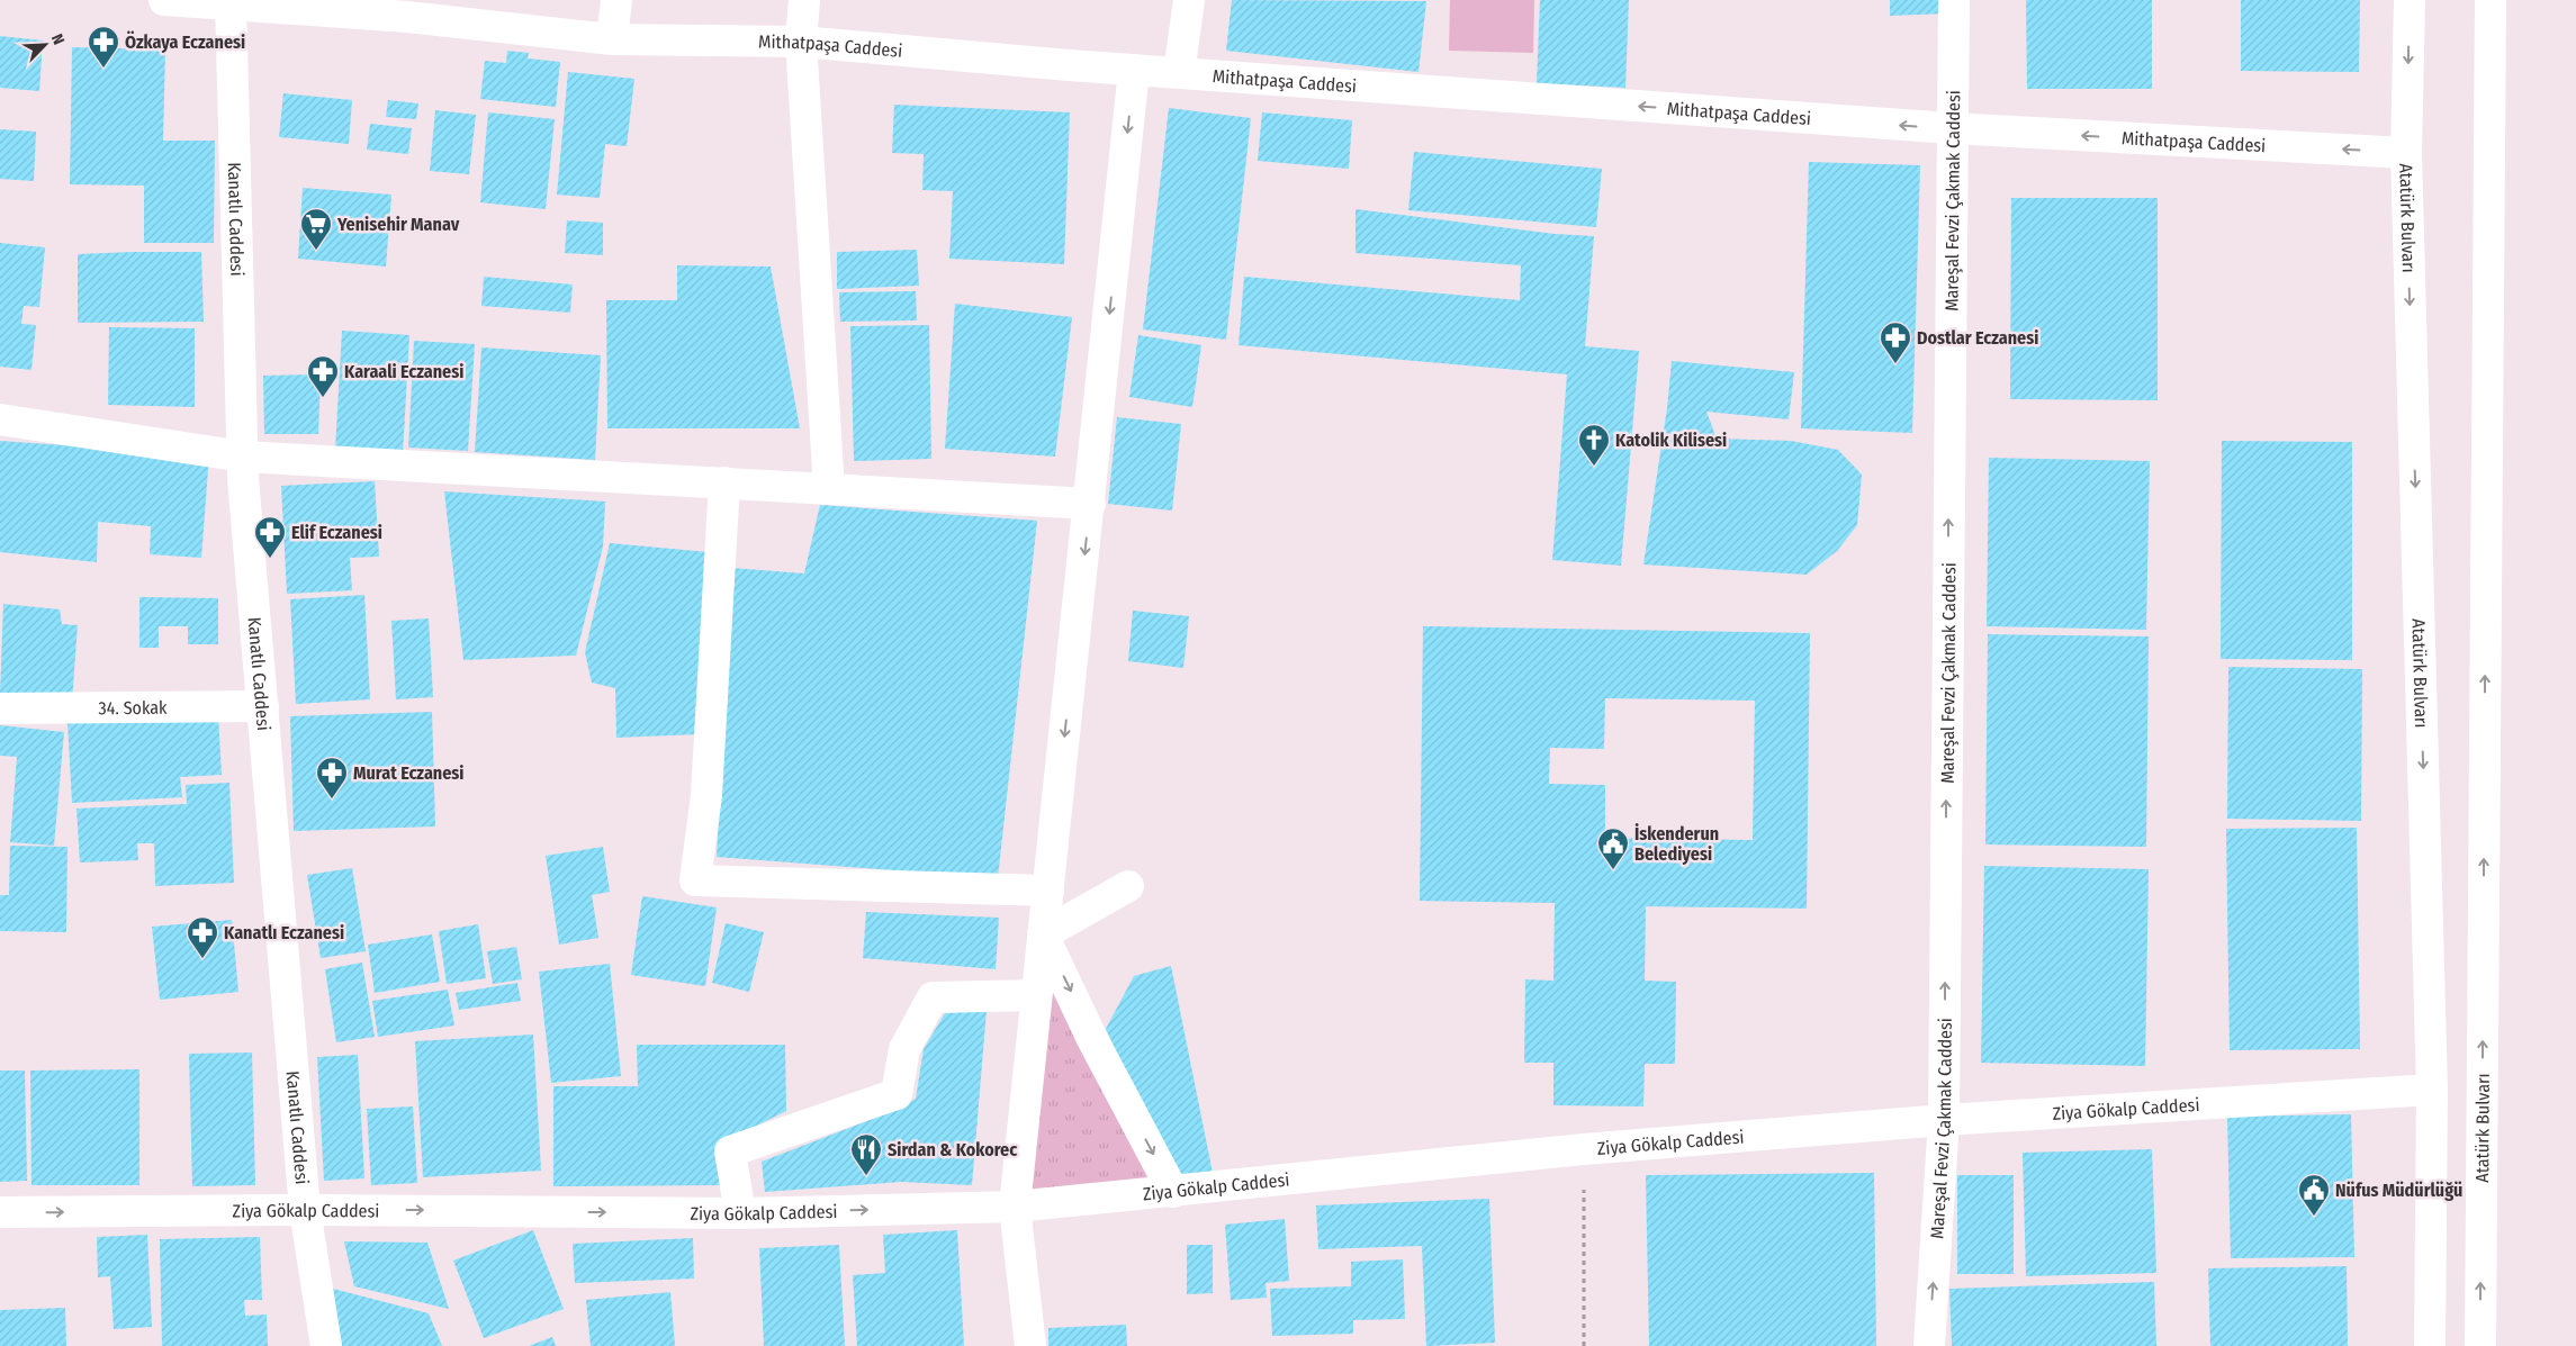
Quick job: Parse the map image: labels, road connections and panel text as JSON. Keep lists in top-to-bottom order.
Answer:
{
  "streets": {
    "street": [
      "Mithatpaşa Caddesi",
      "Mareşal Fevzi Çakmak Caddesi",
      "Atatürk Bulvarı",
      "Kanatlı Caddesi",
      "34. Sokak",
      "Ziya Gökalp Caddesi"
    ]
  },
  "crossings": [
    ["Mithatpaşa Caddesi", "Mareşal Fevzi Çakmak Caddesi"],
    ["Mithatpaşa Caddesi", "Atatürk Bulvarı"],
    ["Mithatpaşa Caddesi", "Kanatlı Caddesi"],
    ["Mareşal Fevzi Çakmak Caddesi", "Ziya Gökalp Caddesi"],
    ["Atatürk Bulvarı", "Ziya Gökalp Caddesi"],
    ["Kanatlı Caddesi", "34. Sokak"],
    ["Kanatlı Caddesi", "Ziya Gökalp Caddesi"]
  ],
  "one_way": ["Mithatpaşa Caddesi", "Mareşal Fevzi Çakmak Caddesi", "Ziya Gökalp Caddesi"],
  "places": {
    "pharmacy": [
      "Özkaya Eczanesi",
      "Dostlar Eczanesi",
      "Karaali Eczanesi",
      "Elif Eczanesi",
      "Murat Eczanesi",
      "Kanatlı Eczanesi"
    ],
    "supermarket": ["Yenisehir Manav"],
    "church": ["Katolik Kilisesi"],
    "public building": ["İskenderun Belediyesi", "Nüfus Müdürlüğü"],
    "restaurant": ["Sirdan & Kokorec"]
  },
  "north": "top right"
}
